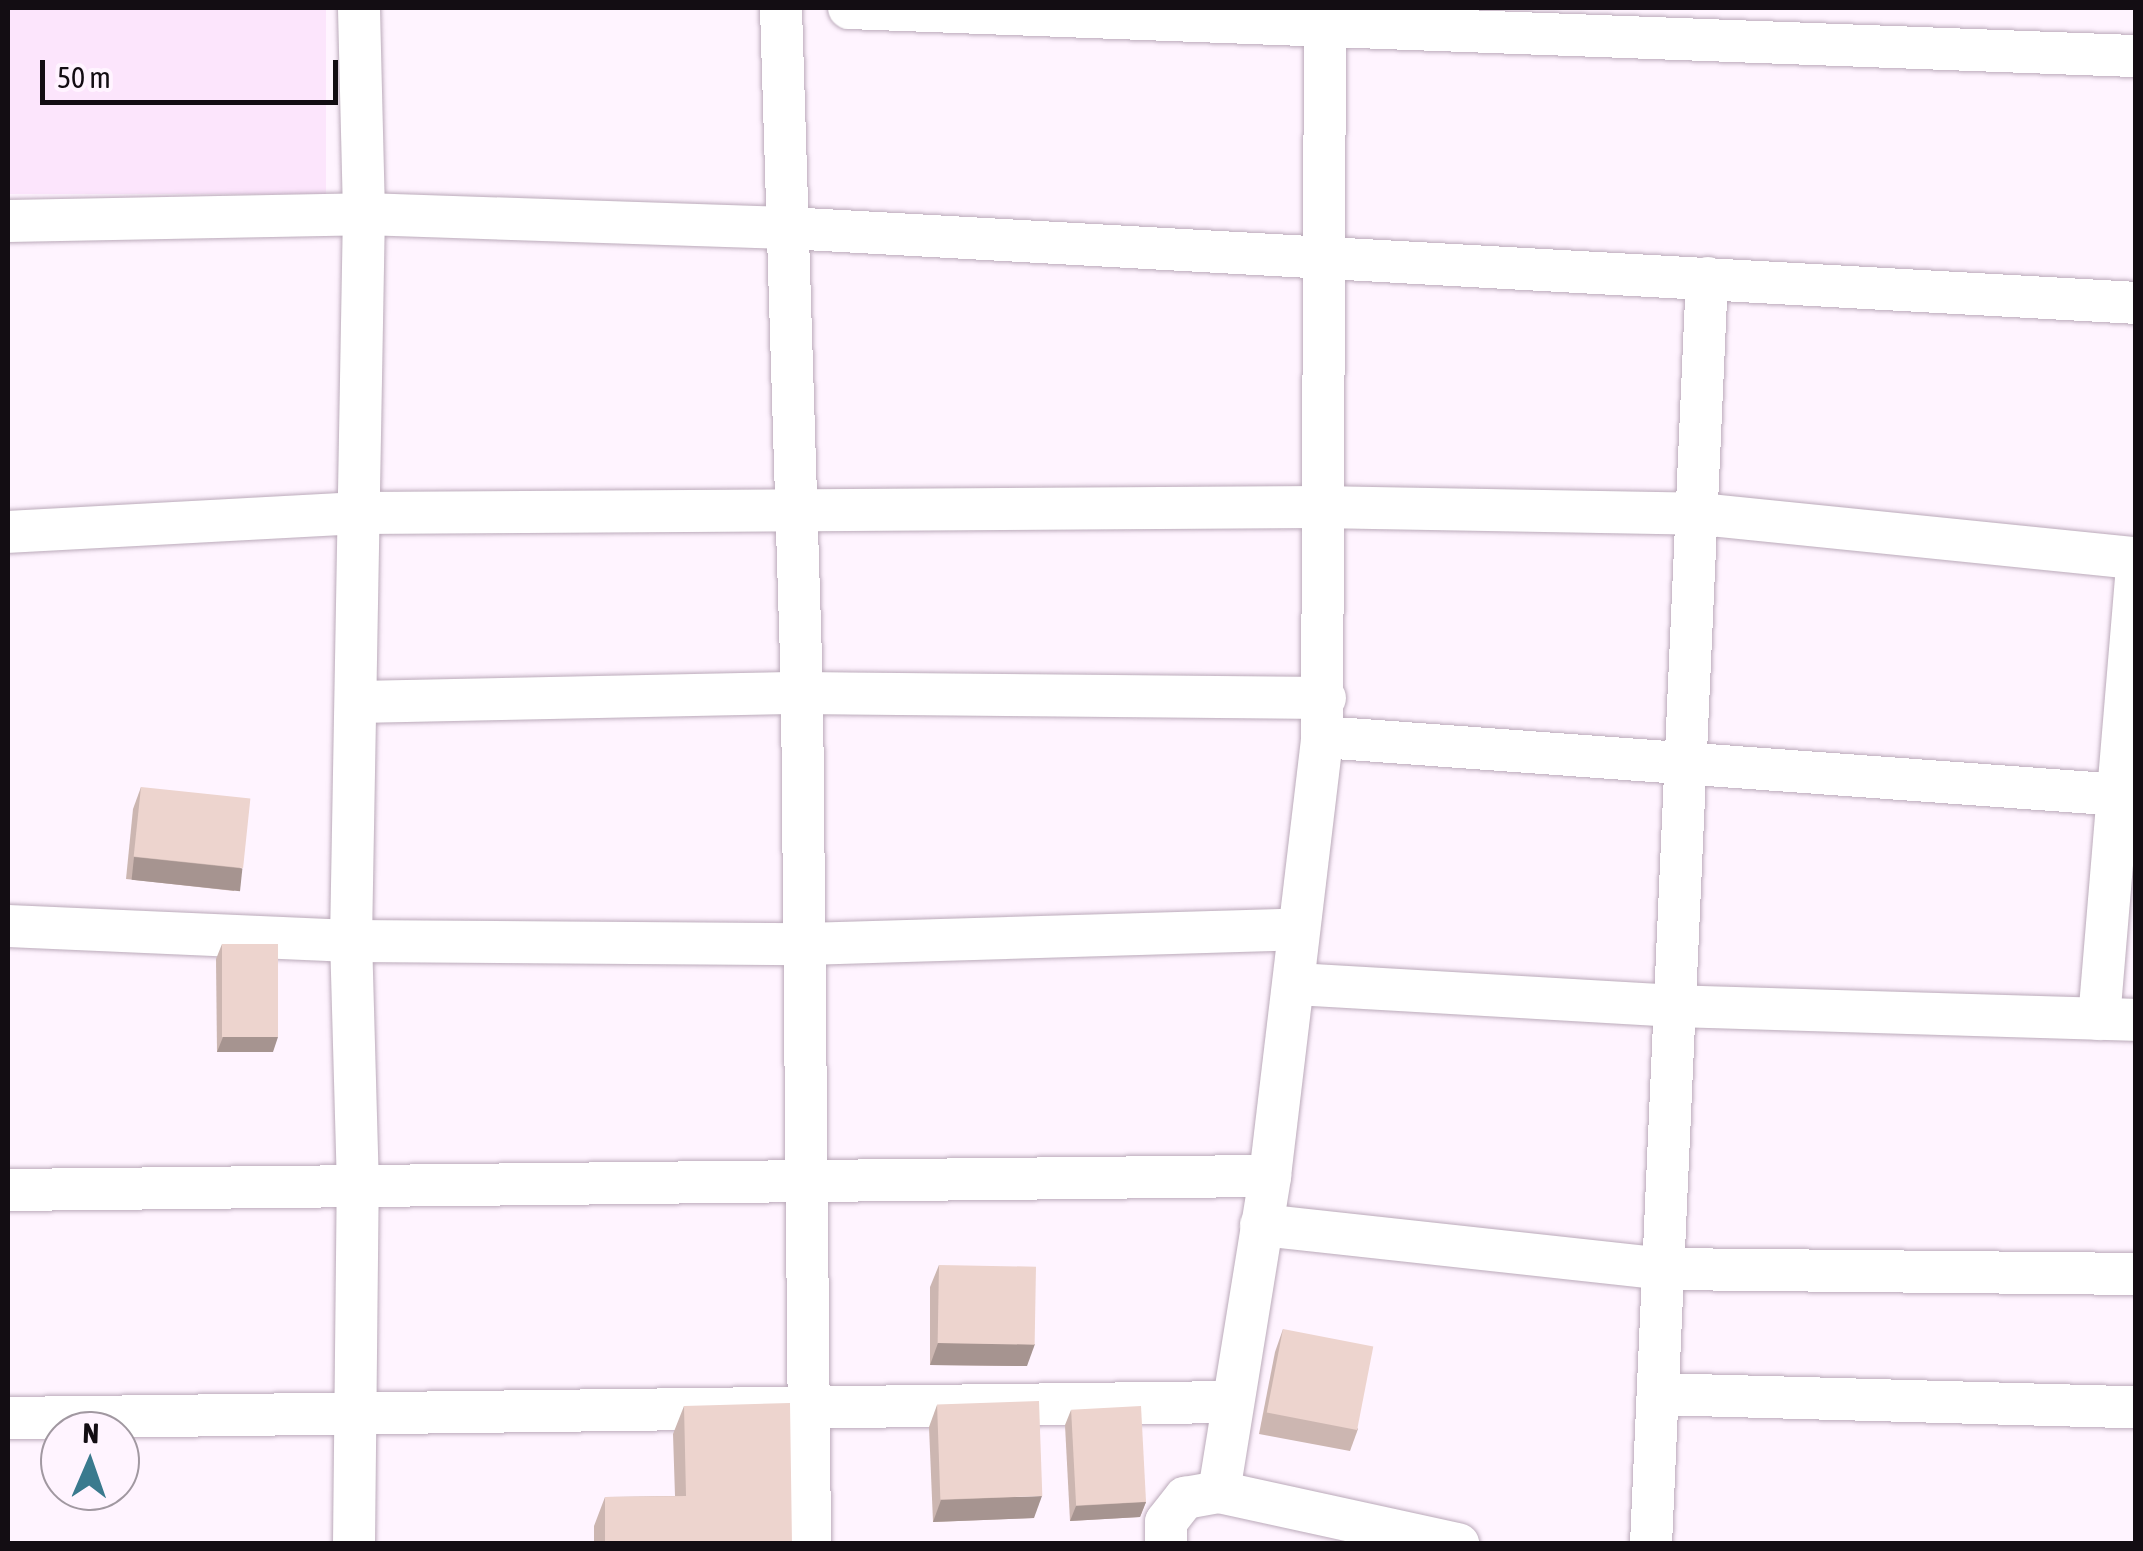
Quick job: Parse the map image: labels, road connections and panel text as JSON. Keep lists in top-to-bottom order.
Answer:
{
  "scale_bar": "50 m",
  "north": "top"
}
